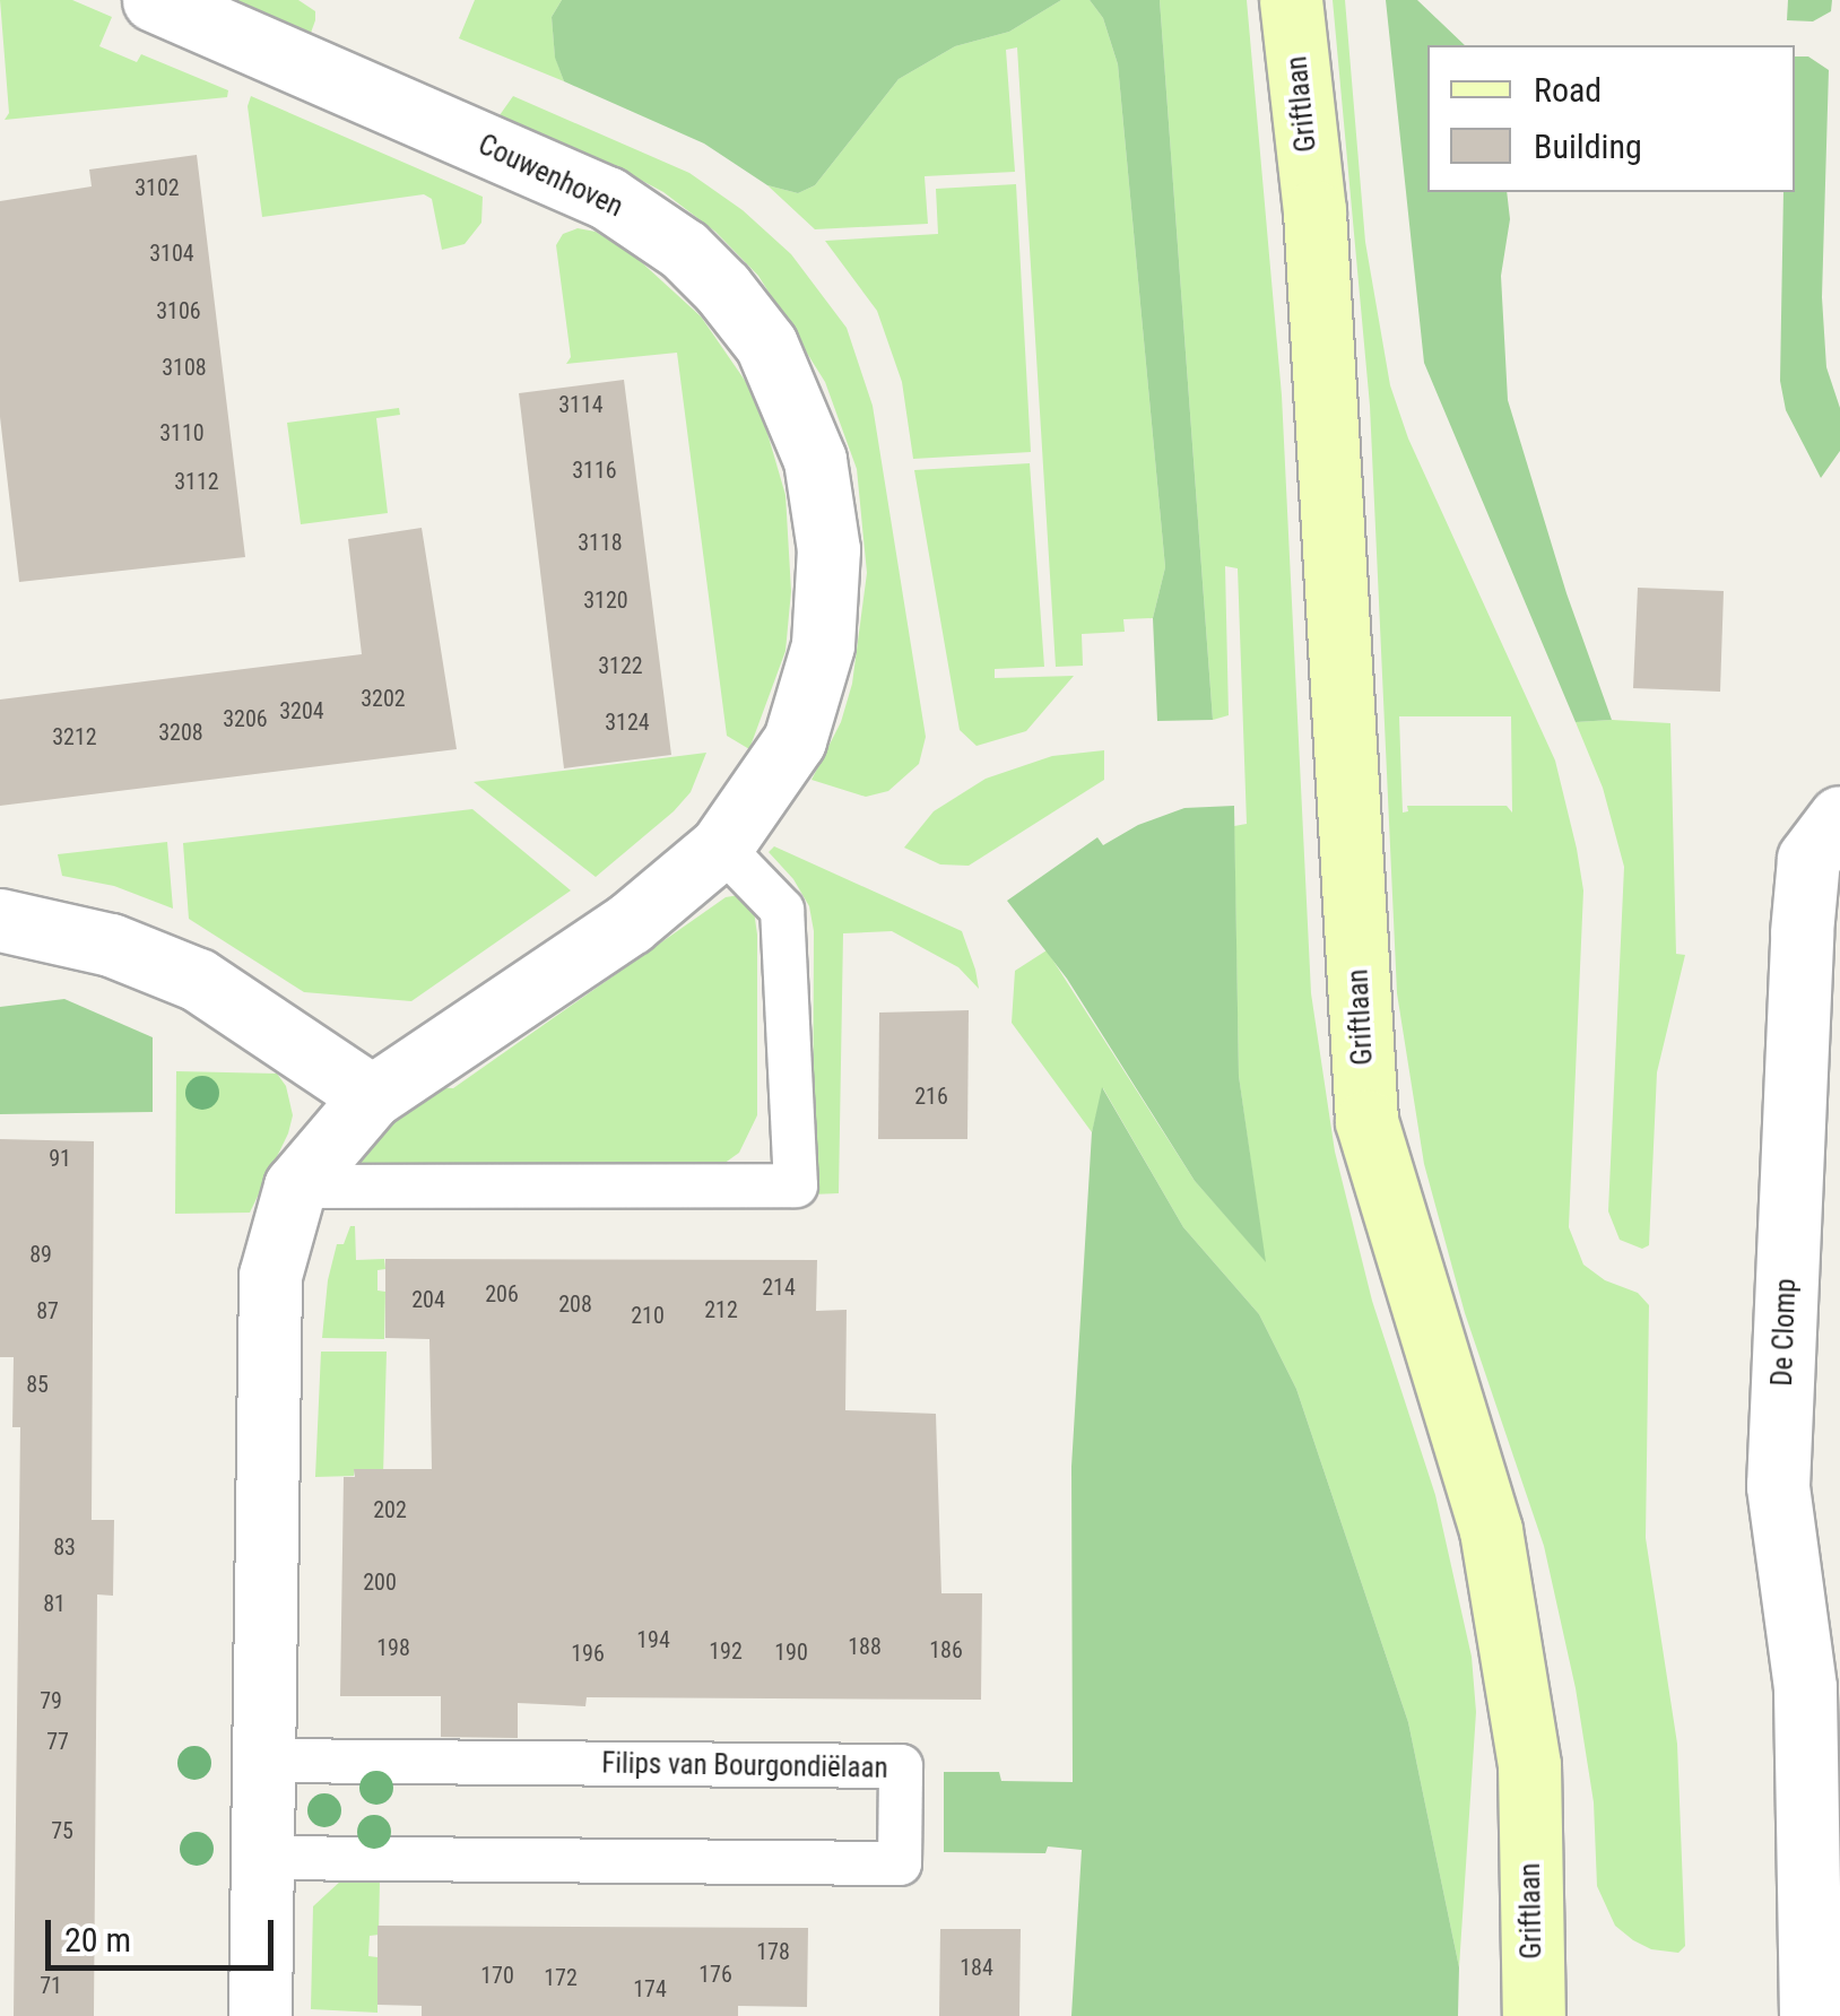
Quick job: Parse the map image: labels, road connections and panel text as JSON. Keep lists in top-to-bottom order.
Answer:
{
  "streets": {
    "street": ["Griftlaan", "Couwenhoven", "De Clomp"],
    "lane": ["Filips van Bourgondiëlaan"]
  },
  "house_numbers": [
    "3102",
    "3104",
    "3106",
    "3108",
    "3114",
    "3110",
    "3116",
    "3112",
    "3118",
    "3120",
    "3122",
    "3202",
    "3204",
    "3206",
    "3124",
    "3208",
    "3212",
    "216",
    "91",
    "89",
    "214",
    "206",
    "204",
    "208",
    "212",
    "87",
    "210",
    "85",
    "202",
    "83",
    "200",
    "81",
    "194",
    "188",
    "198",
    "186",
    "192",
    "190",
    "196",
    "79",
    "77",
    "75",
    "178",
    "184",
    "176",
    "170",
    "172",
    "71",
    "174"
  ],
  "legend": ["Road", "Building"],
  "scale_bar": "20 m"
}
